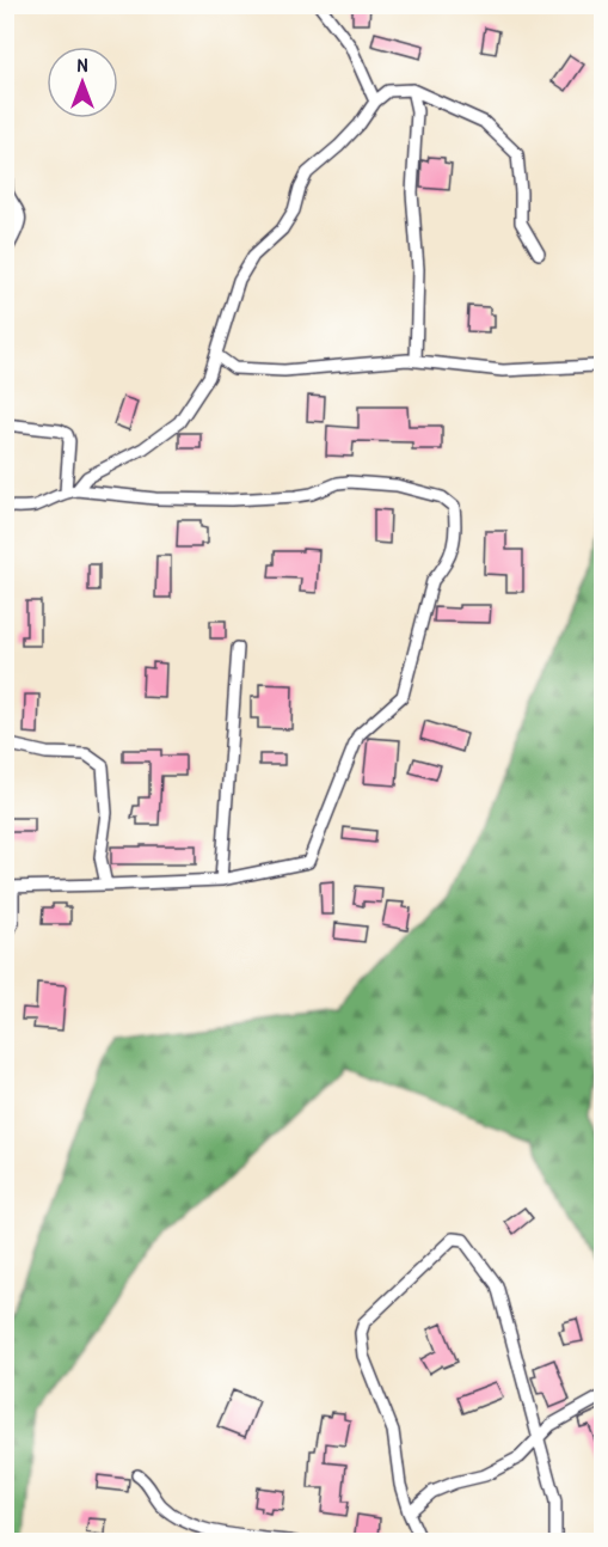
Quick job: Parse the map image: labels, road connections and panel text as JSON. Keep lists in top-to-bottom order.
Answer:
{
  "north": "top"
}
